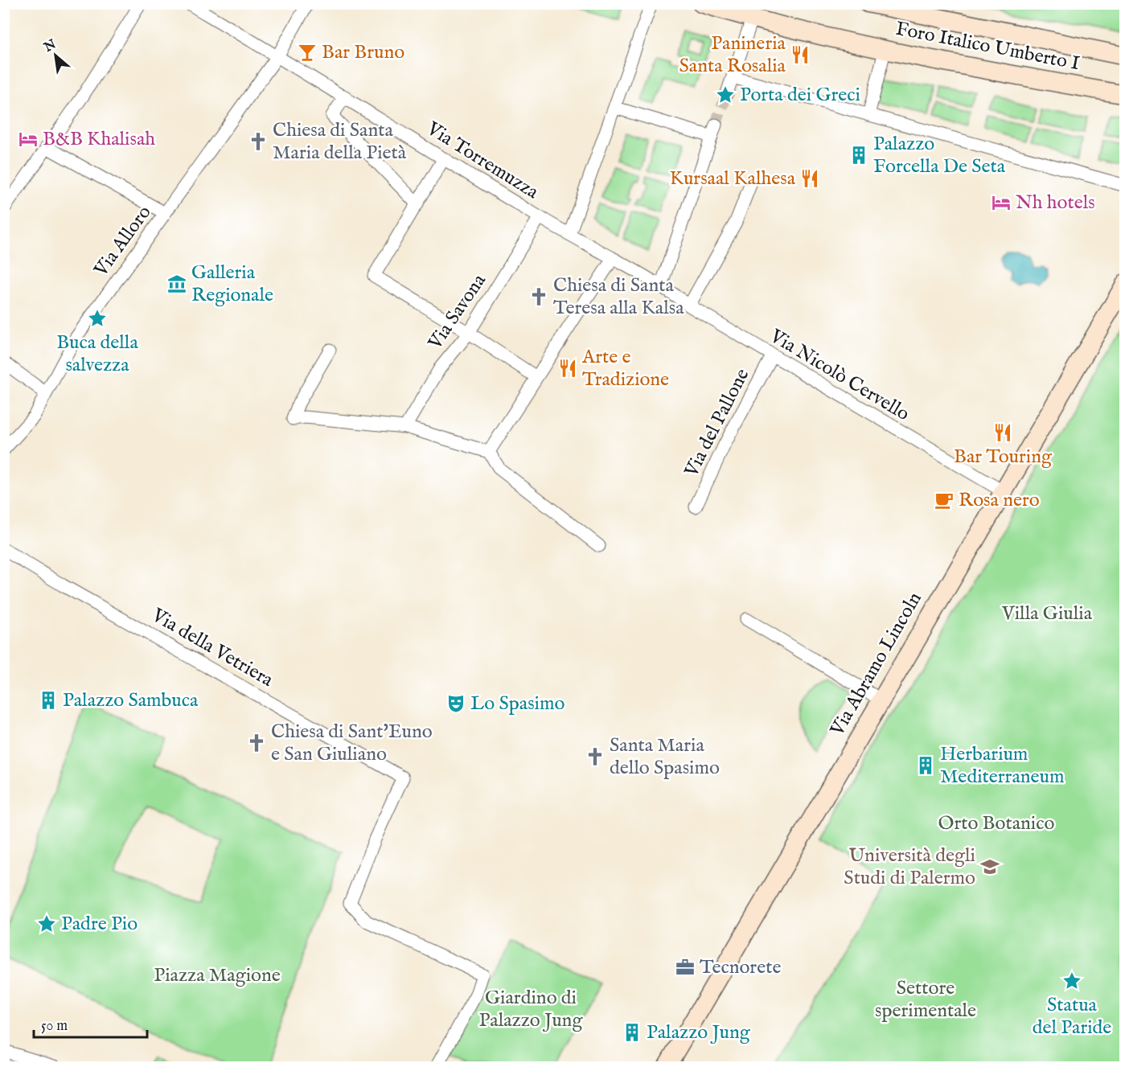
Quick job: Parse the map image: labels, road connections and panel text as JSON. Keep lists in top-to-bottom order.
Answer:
{
  "streets": {
    "street": [
      "Foro Italico Umberto I",
      "Via Torremuzza",
      "Via Alloro",
      "Via Savona",
      "Via Nicolò Cervello",
      "Via del Pallone",
      "Via della Vetriera",
      "Via Abramo Lincoln"
    ]
  },
  "crossings": [
    ["Via Torremuzza", "Via Alloro"],
    ["Via Torremuzza", "Via Savona"],
    ["Via Torremuzza", "Via Nicolò Cervello"],
    ["Via Nicolò Cervello", "Via del Pallone"],
    ["Via Nicolò Cervello", "Via Abramo Lincoln"]
  ],
  "parks": [
    "Villa Giulia",
    "Orto Botanico",
    "Piazza Magione",
    "Settore sperimentale",
    "Giardino di Palazzo Jung"
  ],
  "places": {
    "bar": ["Bar Bruno"],
    "restaurant": [
      "Panineria Santa Rosalia",
      "Kursaal Kalhesa",
      "Arte e Tradizione",
      "Bar Touring"
    ],
    "place": [
      "Porta dei Greci",
      "Buca della salvezza",
      "Padre Pio",
      "Statua del Paride"
    ],
    "hotel": ["B&B Khalisah", "Nh hotels"],
    "church": [
      "Chiesa di Santa Maria della Pietà",
      "Chiesa di Santa Teresa alla Kalsa",
      "Chiesa di Sant'Euno e San Giuliano",
      "Santa Maria dello Spasimo"
    ],
    "building": [
      "Palazzo Forcella De Seta",
      "Palazzo Sambuca",
      "Herbarium Mediterraneum",
      "Palazzo Jung"
    ],
    "museum": ["Galleria Regionale"],
    "cafe": ["Rosa nero"],
    "theatre": ["Lo Spasimo"],
    "school or university": ["Università degli Studi di Palermo"],
    "office": ["Tecnorete"]
  },
  "scale_bar": "50 m",
  "north": "top left"
}
